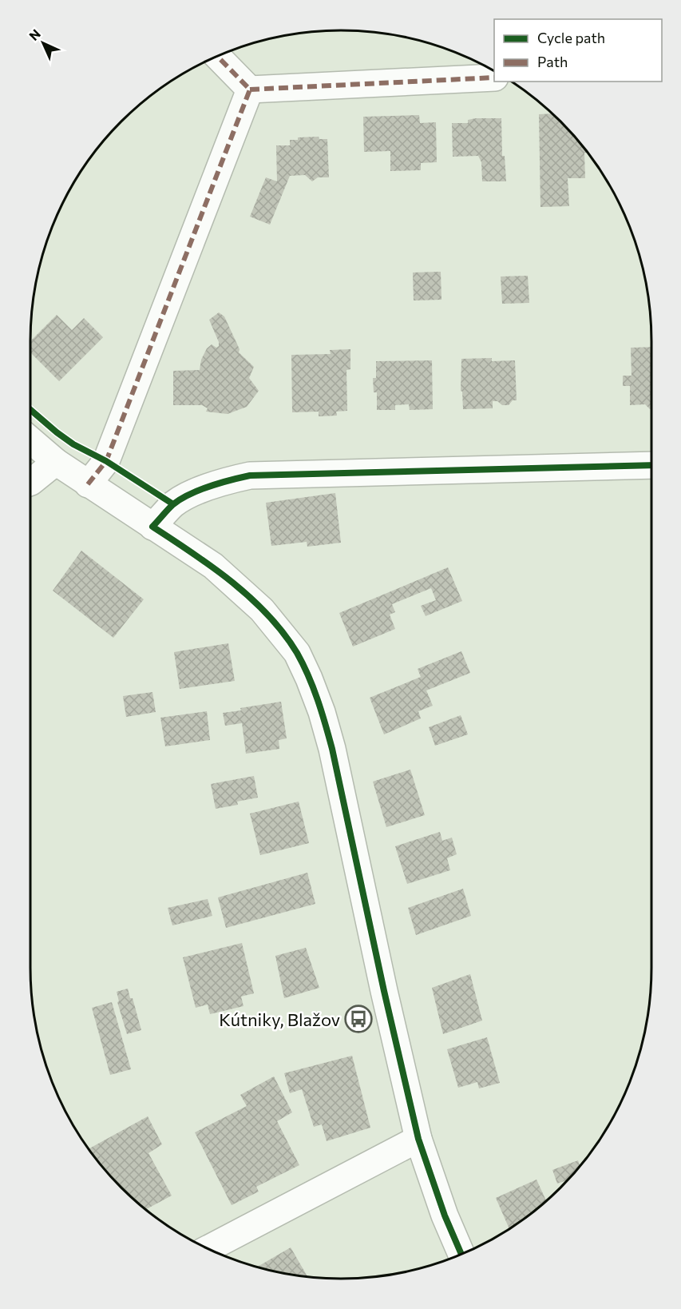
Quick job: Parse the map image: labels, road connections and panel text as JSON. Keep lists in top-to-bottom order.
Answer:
{
  "places": {
    "bus stop": ["Kútniky, Blažov"]
  },
  "legend": ["Cycle path", "Path"],
  "north": "top left"
}
